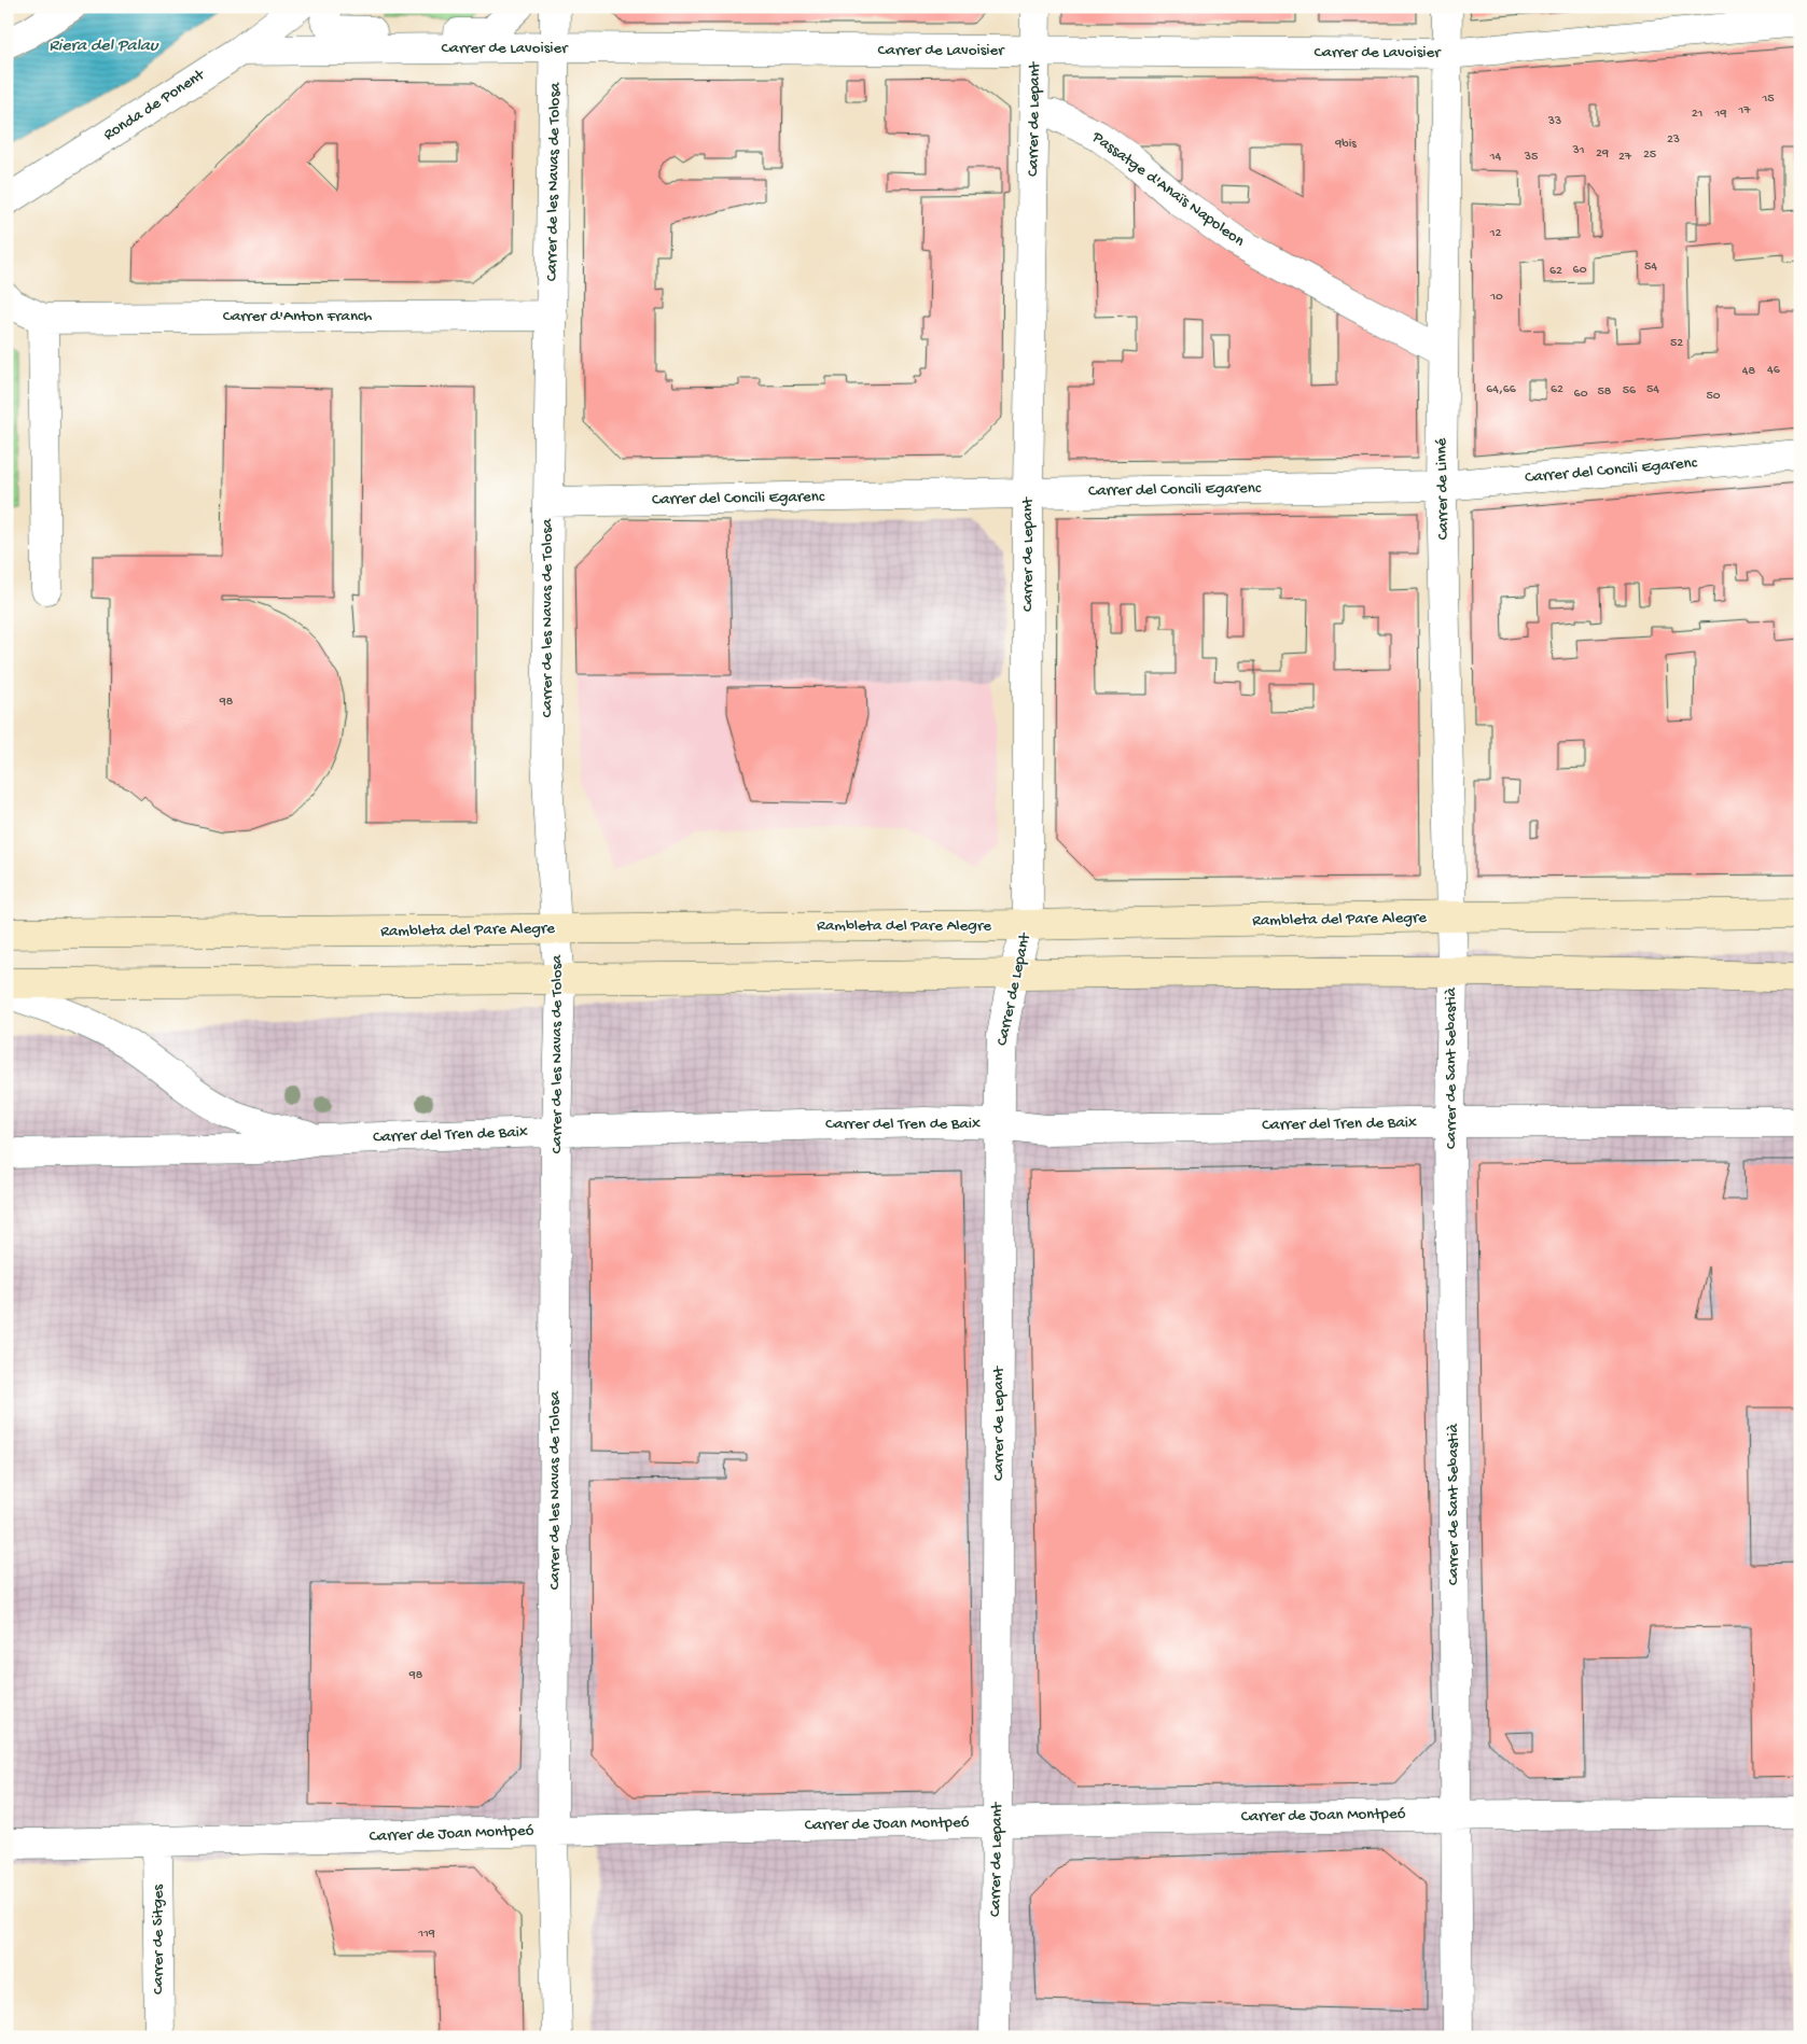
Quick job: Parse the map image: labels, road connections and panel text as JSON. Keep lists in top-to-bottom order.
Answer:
{
  "streets": {
    "main road": ["Rambleta del Pare Alegre"],
    "street": [
      "Carrer de Lavoisier",
      "Ronda de Ponent",
      "Carrer de Lepant",
      "Carrer de les Navas de Tolosa",
      "Passatge d'Anaïs Napoleon",
      "Carrer d'Anton Franch",
      "Carrer del Concili Egarenc",
      "Carrer de Linné",
      "Carrer de Sant Sebastià",
      "Carrer del Tren de Baix",
      "Carrer de Joan Montpeó",
      "Carrer de Sitges"
    ]
  },
  "crossings": [
    ["Carrer de Lavoisier", "Ronda de Ponent"],
    ["Carrer de Lavoisier", "Carrer de Lepant"],
    ["Carrer de Lavoisier", "Carrer de les Navas de Tolosa"],
    ["Carrer de Lavoisier", "Carrer de Linné"],
    ["Carrer de Lepant", "Passatge d'Anaïs Napoleon"],
    ["Carrer de Lepant", "Carrer del Concili Egarenc"],
    ["Carrer de Lepant", "Rambleta del Pare Alegre"],
    ["Carrer de Lepant", "Carrer del Tren de Baix"],
    ["Carrer de Lepant", "Carrer de Joan Montpeó"],
    ["Carrer de les Navas de Tolosa", "Carrer d'Anton Franch"],
    ["Carrer de les Navas de Tolosa", "Carrer del Concili Egarenc"],
    ["Carrer de les Navas de Tolosa", "Rambleta del Pare Alegre"],
    ["Carrer de les Navas de Tolosa", "Carrer del Tren de Baix"],
    ["Carrer de les Navas de Tolosa", "Carrer de Joan Montpeó"],
    ["Passatge d'Anaïs Napoleon", "Carrer de Linné"],
    ["Carrer del Concili Egarenc", "Carrer de Linné"],
    ["Carrer de Linné", "Rambleta del Pare Alegre"],
    ["Carrer de Linné", "Carrer de Sant Sebastià"],
    ["Carrer de Sant Sebastià", "Carrer del Tren de Baix"],
    ["Carrer de Sant Sebastià", "Carrer de Joan Montpeó"],
    ["Carrer de Joan Montpeó", "Carrer de Sitges"]
  ],
  "water": ["Riera del Palau"],
  "house_numbers": [
    "15",
    "17",
    "21",
    "19",
    "33",
    "23",
    "9bis",
    "31",
    "29",
    "25",
    "14",
    "35",
    "27",
    "12",
    "54",
    "60",
    "62",
    "10",
    "52",
    "46",
    "48",
    "64,66",
    "62",
    "54",
    "56",
    "58",
    "60",
    "50",
    "98",
    "98",
    "119"
  ]
}
